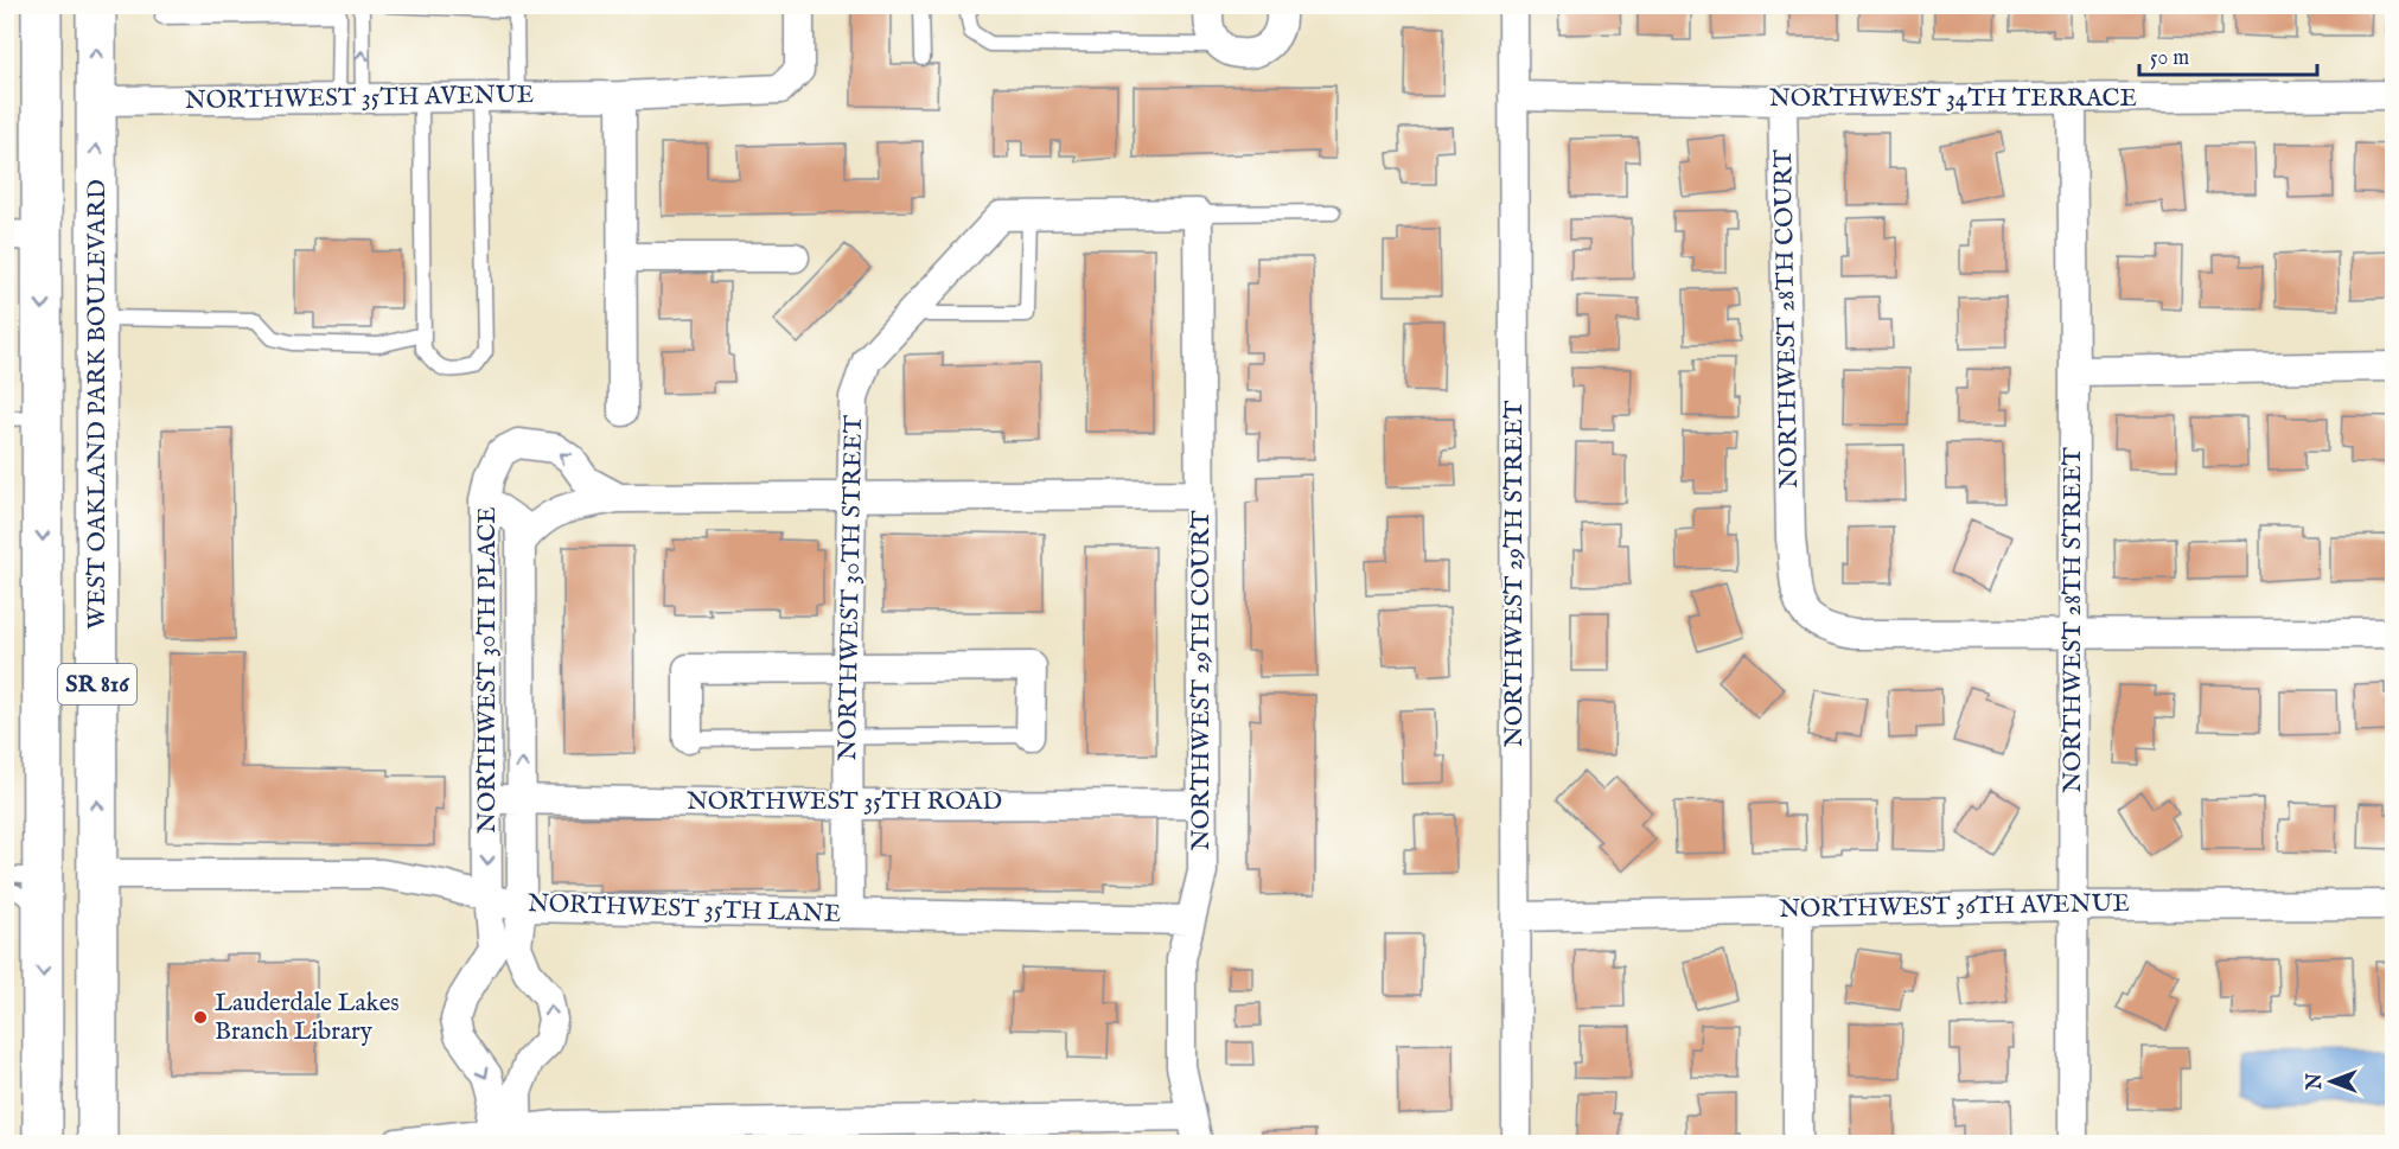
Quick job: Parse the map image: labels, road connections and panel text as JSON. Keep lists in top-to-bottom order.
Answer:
{
  "streets": {
    "main road": ["WEST OAKLAND PARK BOULEVARD", "SR 816"],
    "street": [
      "NORTHWEST 35TH AVENUE",
      "NORTHWEST 34TH TERRACE",
      "NORTHWEST 28TH COURT",
      "NORTHWEST 29TH STREET",
      "NORTHWEST 30TH STREET",
      "NORTHWEST 28TH STREET",
      "NORTHWEST 30TH PLACE",
      "NORTHWEST 29TH COURT",
      "NORTHWEST 35TH ROAD",
      "NORTHWEST 36TH AVENUE",
      "NORTHWEST 35TH LANE"
    ]
  },
  "crossings": [
    ["NORTHWEST 35TH AVENUE", "WEST OAKLAND PARK BOULEVARD"],
    ["NORTHWEST 34TH TERRACE", "NORTHWEST 28TH COURT"],
    ["NORTHWEST 34TH TERRACE", "NORTHWEST 29TH STREET"],
    ["NORTHWEST 34TH TERRACE", "NORTHWEST 28TH STREET"],
    ["NORTHWEST 28TH COURT", "NORTHWEST 28TH STREET"],
    ["WEST OAKLAND PARK BOULEVARD", "NORTHWEST 35TH LANE"],
    ["NORTHWEST 29TH STREET", "NORTHWEST 36TH AVENUE"],
    ["NORTHWEST 30TH STREET", "NORTHWEST 29TH COURT"],
    ["NORTHWEST 30TH STREET", "NORTHWEST 35TH ROAD"],
    ["NORTHWEST 30TH STREET", "NORTHWEST 35TH LANE"],
    ["NORTHWEST 28TH STREET", "NORTHWEST 36TH AVENUE"],
    ["NORTHWEST 30TH PLACE", "NORTHWEST 35TH ROAD"],
    ["NORTHWEST 30TH PLACE", "NORTHWEST 35TH LANE"],
    ["NORTHWEST 29TH COURT", "NORTHWEST 35TH ROAD"],
    ["NORTHWEST 29TH COURT", "NORTHWEST 35TH LANE"]
  ],
  "places": ["Lauderdale Lakes Branch Library"],
  "scale_bar": "50 m",
  "north": "left"
}
